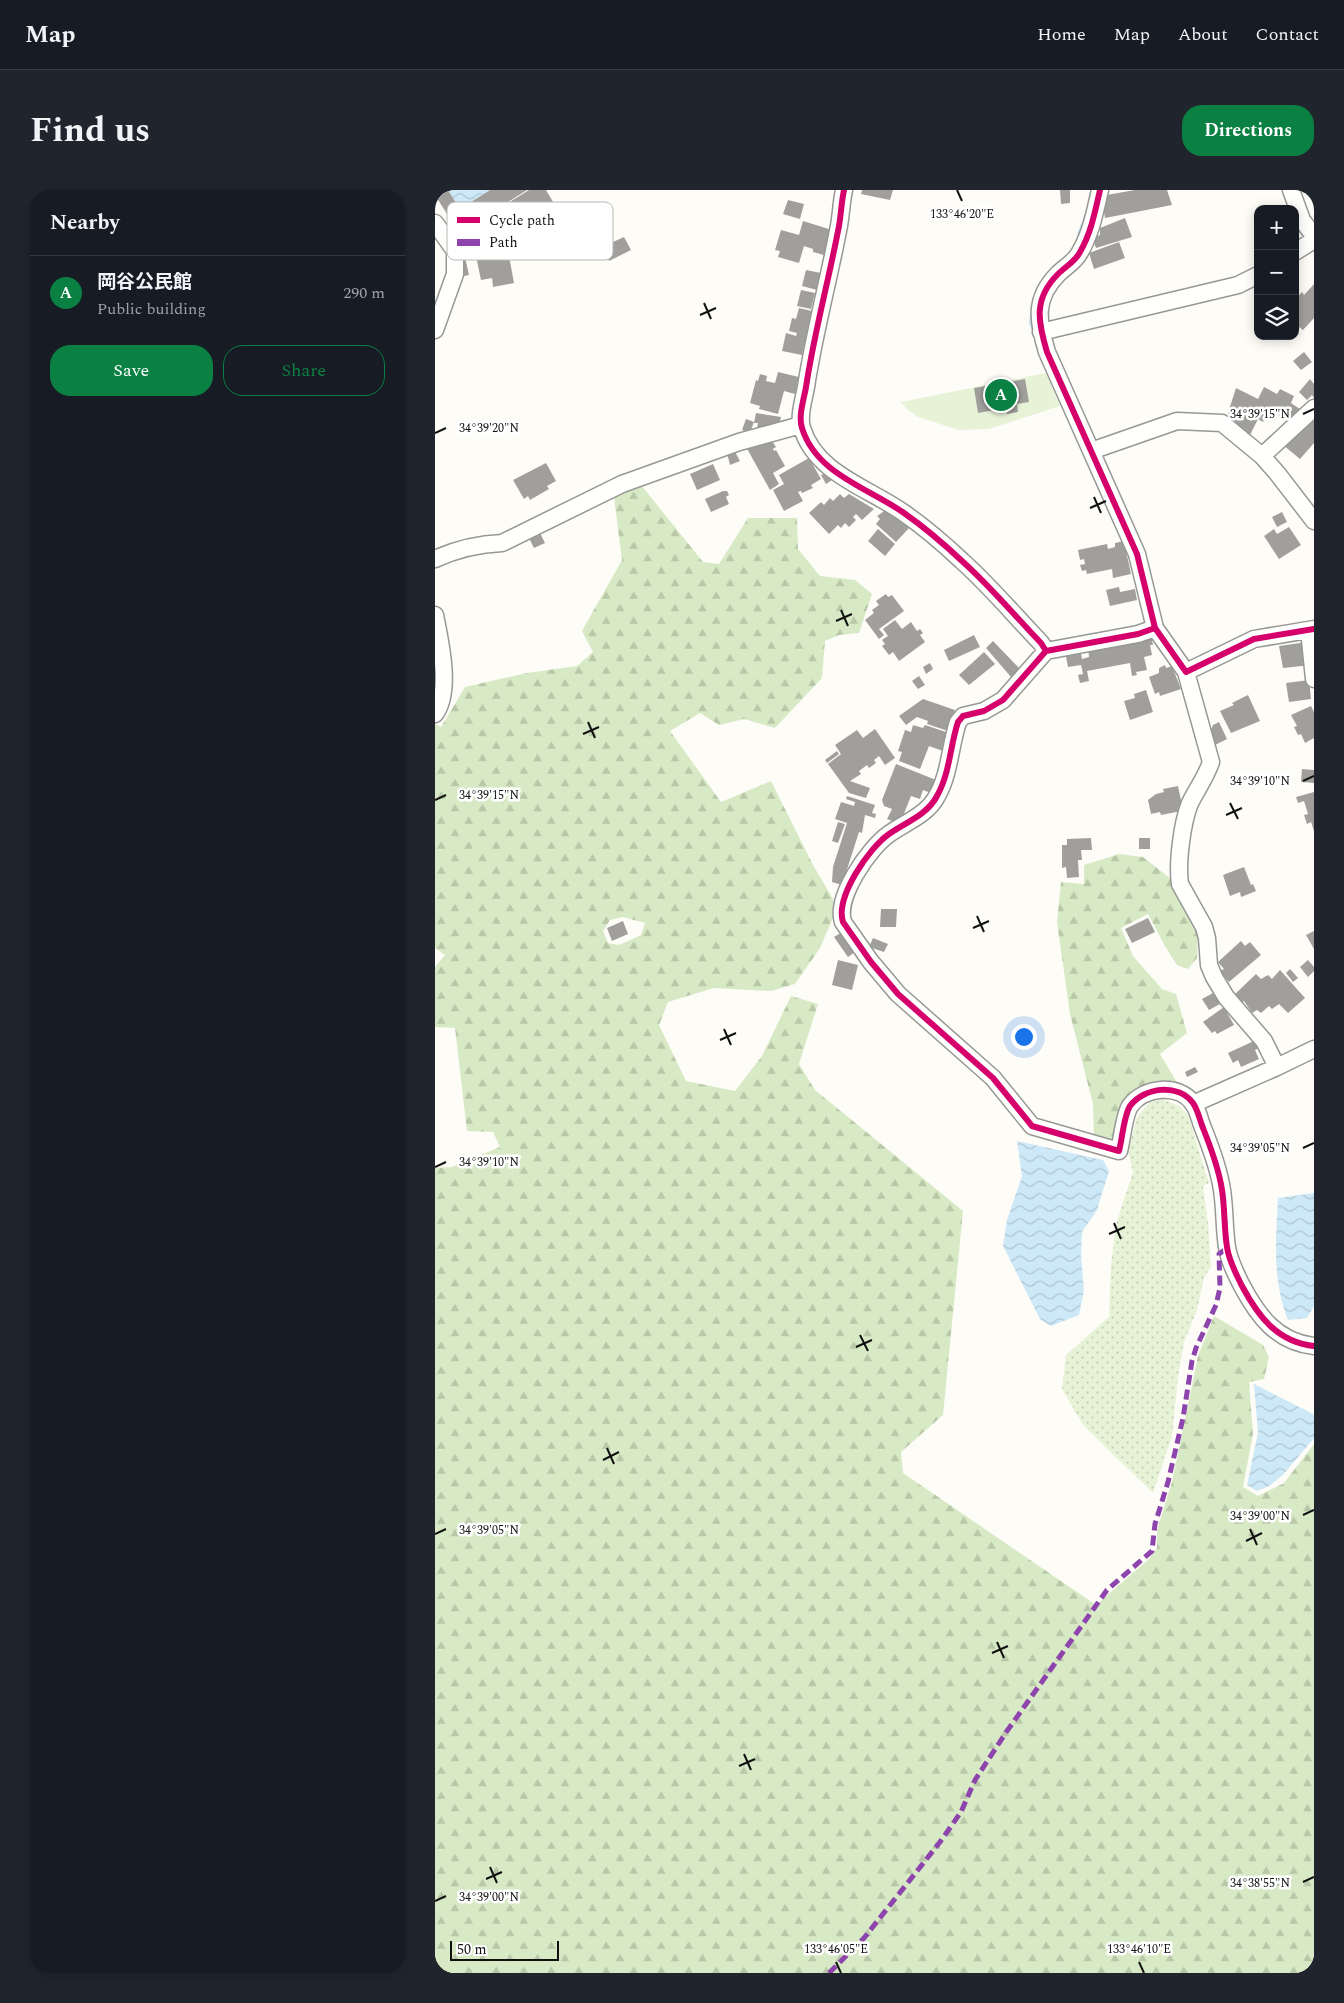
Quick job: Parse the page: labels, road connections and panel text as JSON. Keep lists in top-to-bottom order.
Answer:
{
  "legend": ["Cycle path", "Path"],
  "scale_bar": "50 m",
  "page": {
    "header": "Map",
    "nav": [
      "Home",
      "Map",
      "About",
      "Contact"
    ],
    "title": "Find us",
    "buttons": [
      "Directions",
      ["Save", "Share"]
    ],
    "heading": "Nearby",
    "map_buttons": ["+", "−"],
    "list": [
      {
        "mark": "A",
        "name": "岡谷公民館",
        "note": "Public building",
        "value": "290 m"
      }
    ],
    "pins": "A",
    "scale": "50 m"
  },
  "coordinates": [
    "133°46'20\"E",
    "34°39'15\"N",
    "34°39'20\"N",
    "34°39'10\"N",
    "34°39'05\"N",
    "34°39'00\"N",
    "34°38'55\"N",
    "133°46'05\"E",
    "133°46'10\"E"
  ]
}
